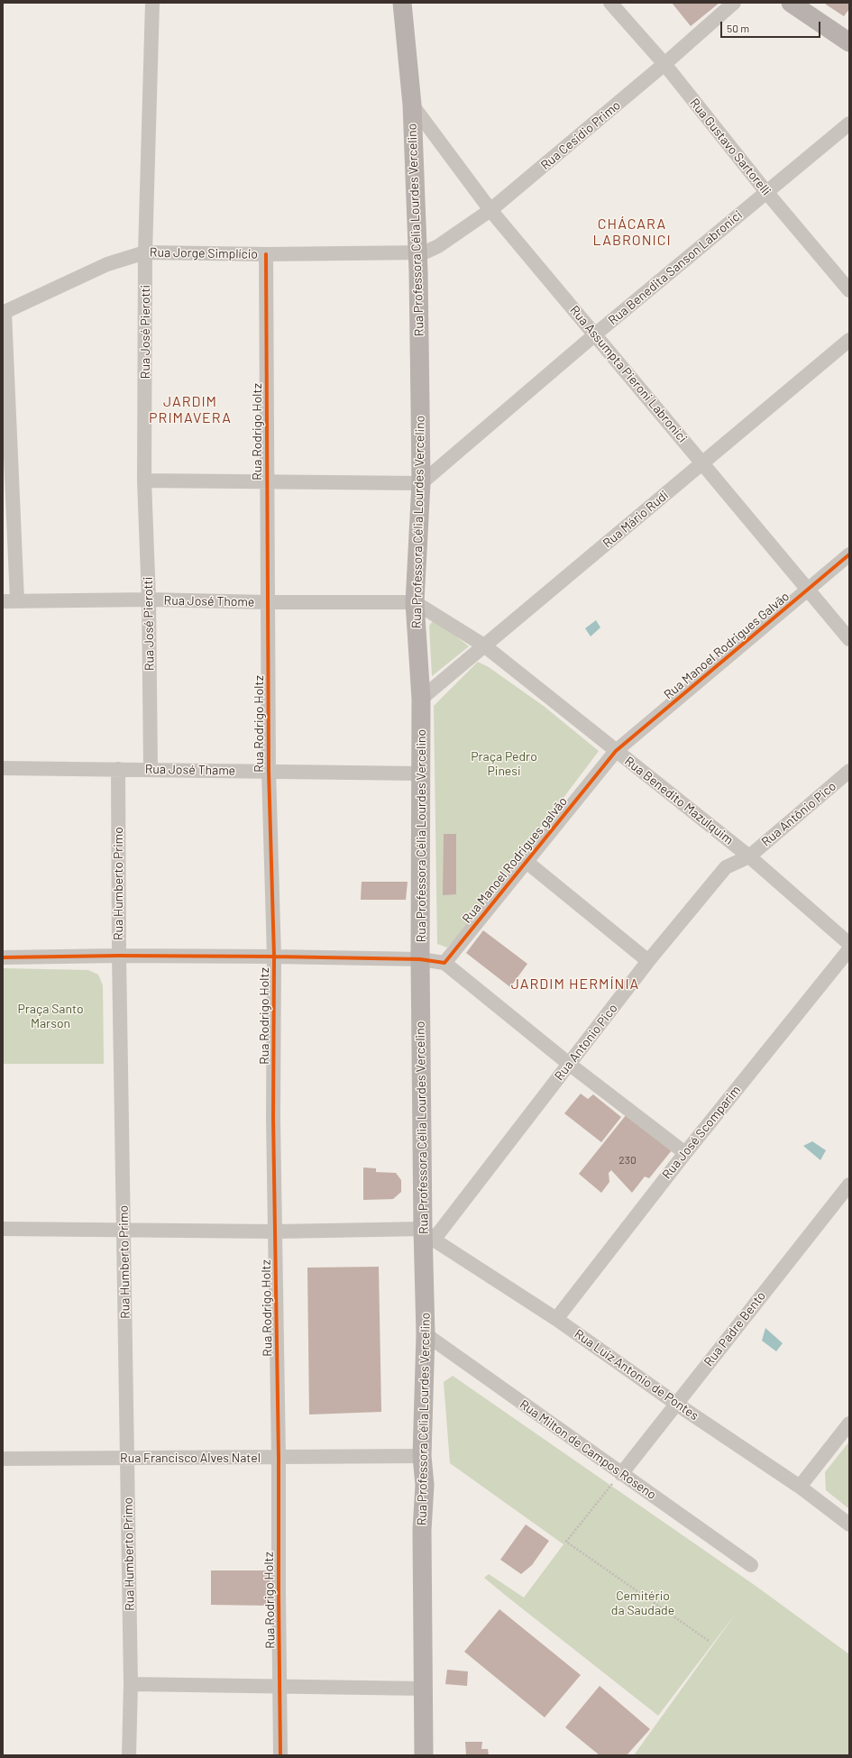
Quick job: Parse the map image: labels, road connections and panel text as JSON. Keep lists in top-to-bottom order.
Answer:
{
  "streets": {
    "main road": ["Rua Professora Célia Lourdes Vercelino"],
    "street": [
      "Rua Cesidio Primo",
      "Rua Gustavo Sartorelli",
      "Rua Jorge Simplício",
      "Rua Benedita Sanson Labronici",
      "Rua José Pierotti",
      "Rua Assumpta Pieroni Labronici",
      "Rua Rodrigo Holtz",
      "Rua Mário Rudi",
      "Rua José Thome",
      "Rua Manoel Rodrigues Galvão",
      "Rua José Thame",
      "Rua Benedito Mazulquim",
      "Rua Antônio Pico",
      "Rua Manoel Rodrigues galvão",
      "Rua Humberto Primo",
      "Rua Antonio Pico",
      "Rua José Scomparim",
      "Rua Padre Bento",
      "Rua Luiz Antonio de Pontes",
      "Rua Milton de Campos Roseno",
      "Rua Francisco Alves Natel"
    ]
  },
  "crossings": [
    ["Rua Cesidio Primo", "Rua Gustavo Sartorelli"],
    ["Rua Cesidio Primo", "Rua Professora Célia Lourdes Vercelino"],
    ["Rua Cesidio Primo", "Rua Jorge Simplício"],
    ["Rua Cesidio Primo", "Rua Assumpta Pieroni Labronici"],
    ["Rua Gustavo Sartorelli", "Rua Benedita Sanson Labronici"],
    ["Rua Professora Célia Lourdes Vercelino", "Rua Jorge Simplício"],
    ["Rua Professora Célia Lourdes Vercelino", "Rua Benedita Sanson Labronici"],
    ["Rua Professora Célia Lourdes Vercelino", "Rua Assumpta Pieroni Labronici"],
    ["Rua Professora Célia Lourdes Vercelino", "Rua Mário Rudi"],
    ["Rua Professora Célia Lourdes Vercelino", "Rua José Thome"],
    ["Rua Professora Célia Lourdes Vercelino", "Rua José Thame"],
    ["Rua Professora Célia Lourdes Vercelino", "Rua Benedito Mazulquim"],
    ["Rua Professora Célia Lourdes Vercelino", "Rua Antonio Pico"],
    ["Rua Professora Célia Lourdes Vercelino", "Rua Luiz Antonio de Pontes"],
    ["Rua Professora Célia Lourdes Vercelino", "Rua Milton de Campos Roseno"],
    ["Rua Professora Célia Lourdes Vercelino", "Rua Francisco Alves Natel"],
    ["Rua Jorge Simplício", "Rua José Pierotti"],
    ["Rua Jorge Simplício", "Rua Rodrigo Holtz"],
    ["Rua Benedita Sanson Labronici", "Rua Assumpta Pieroni Labronici"],
    ["Rua José Pierotti", "Rua José Thome"],
    ["Rua José Pierotti", "Rua José Thame"],
    ["Rua Assumpta Pieroni Labronici", "Rua Mário Rudi"],
    ["Rua Assumpta Pieroni Labronici", "Rua Manoel Rodrigues Galvão"],
    ["Rua Rodrigo Holtz", "Rua José Thome"],
    ["Rua Rodrigo Holtz", "Rua José Thame"],
    ["Rua Rodrigo Holtz", "Rua Francisco Alves Natel"],
    ["Rua Mário Rudi", "Rua Benedito Mazulquim"],
    ["Rua José Thome", "Rua Benedito Mazulquim"],
    ["Rua Manoel Rodrigues Galvão", "Rua Benedito Mazulquim"],
    ["Rua Manoel Rodrigues Galvão", "Rua Manoel Rodrigues galvão"],
    ["Rua José Thame", "Rua Humberto Primo"],
    ["Rua Benedito Mazulquim", "Rua Antônio Pico"],
    ["Rua Benedito Mazulquim", "Rua Manoel Rodrigues galvão"],
    ["Rua Benedito Mazulquim", "Rua Antonio Pico"],
    ["Rua Antônio Pico", "Rua Antonio Pico"],
    ["Rua Humberto Primo", "Rua Francisco Alves Natel"],
    ["Rua Antonio Pico", "Rua Luiz Antonio de Pontes"],
    ["Rua José Scomparim", "Rua Luiz Antonio de Pontes"],
    ["Rua Padre Bento", "Rua Luiz Antonio de Pontes"],
    ["Rua Padre Bento", "Rua Milton de Campos Roseno"]
  ],
  "districts": ["CHÁCARA LABRONICI", "JARDIM PRIMAVERA", "JARDIM HERMÍNIA"],
  "parks": ["Praça Pedro Pinesi", "Praça Santo Marson", "Cemitério da Saudade"],
  "house_numbers": ["230"],
  "scale_bar": "50 m"
}
